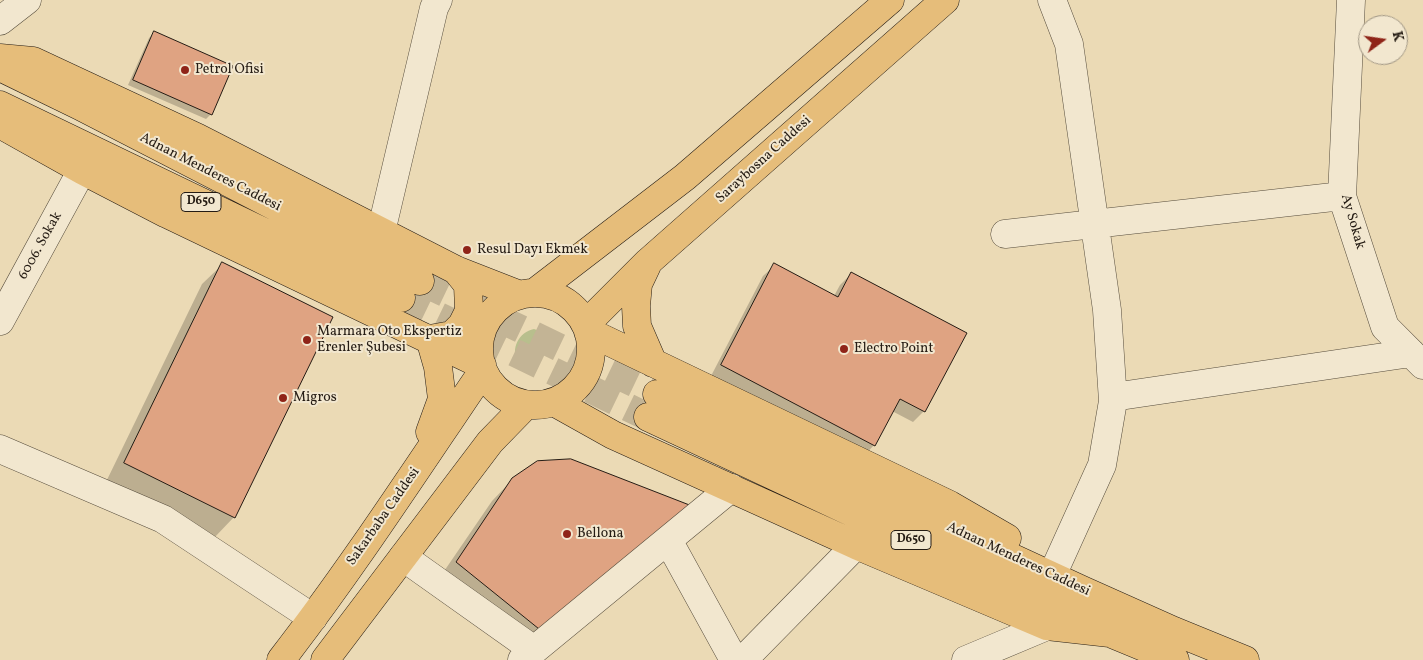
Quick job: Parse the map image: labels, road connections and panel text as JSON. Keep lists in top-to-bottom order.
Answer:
{
  "streets": {
    "main road": [
      "Saraybosna Caddesi",
      "Adnan Menderes Caddesi",
      "D650",
      "Sakarbaba Caddesi"
    ],
    "street": ["Ay Sokak", "6006. Sokak"]
  },
  "crossings": [
    ["Saraybosna Caddesi", "Sakarbaba Caddesi"]
  ],
  "places": [
    "Petrol Ofisi",
    "Resul Dayı Ekmek",
    "Marmara Oto Ekspertiz Erenler Şubesi",
    "Electro Point",
    "Migros",
    "Bellona"
  ],
  "north": "right"
}
